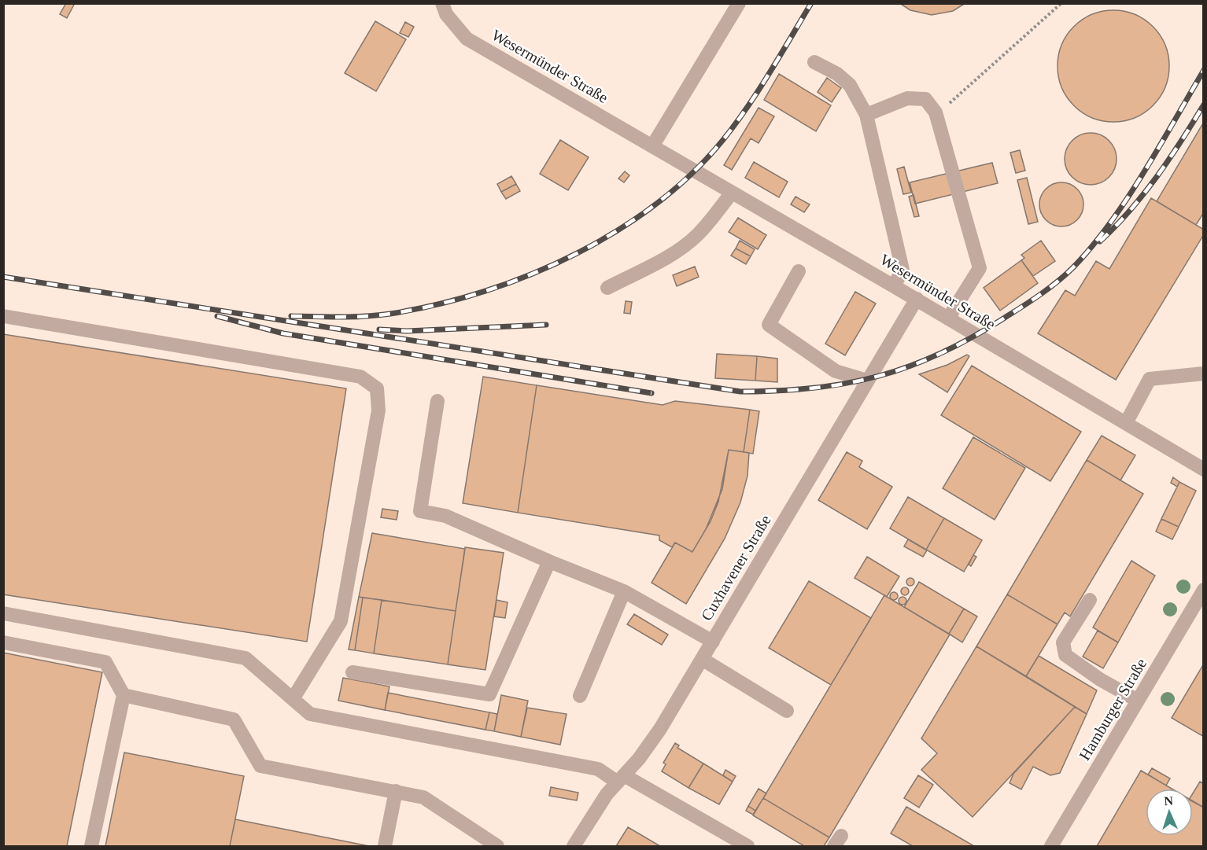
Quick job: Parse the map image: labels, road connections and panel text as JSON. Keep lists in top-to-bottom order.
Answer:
{
  "streets": {
    "street": ["Wesermünder Straße", "Cuxhavener Straße", "Hamburger Straße"]
  },
  "crossings": [
    ["Wesermünder Straße", "Cuxhavener Straße"]
  ],
  "north": "top"
}
